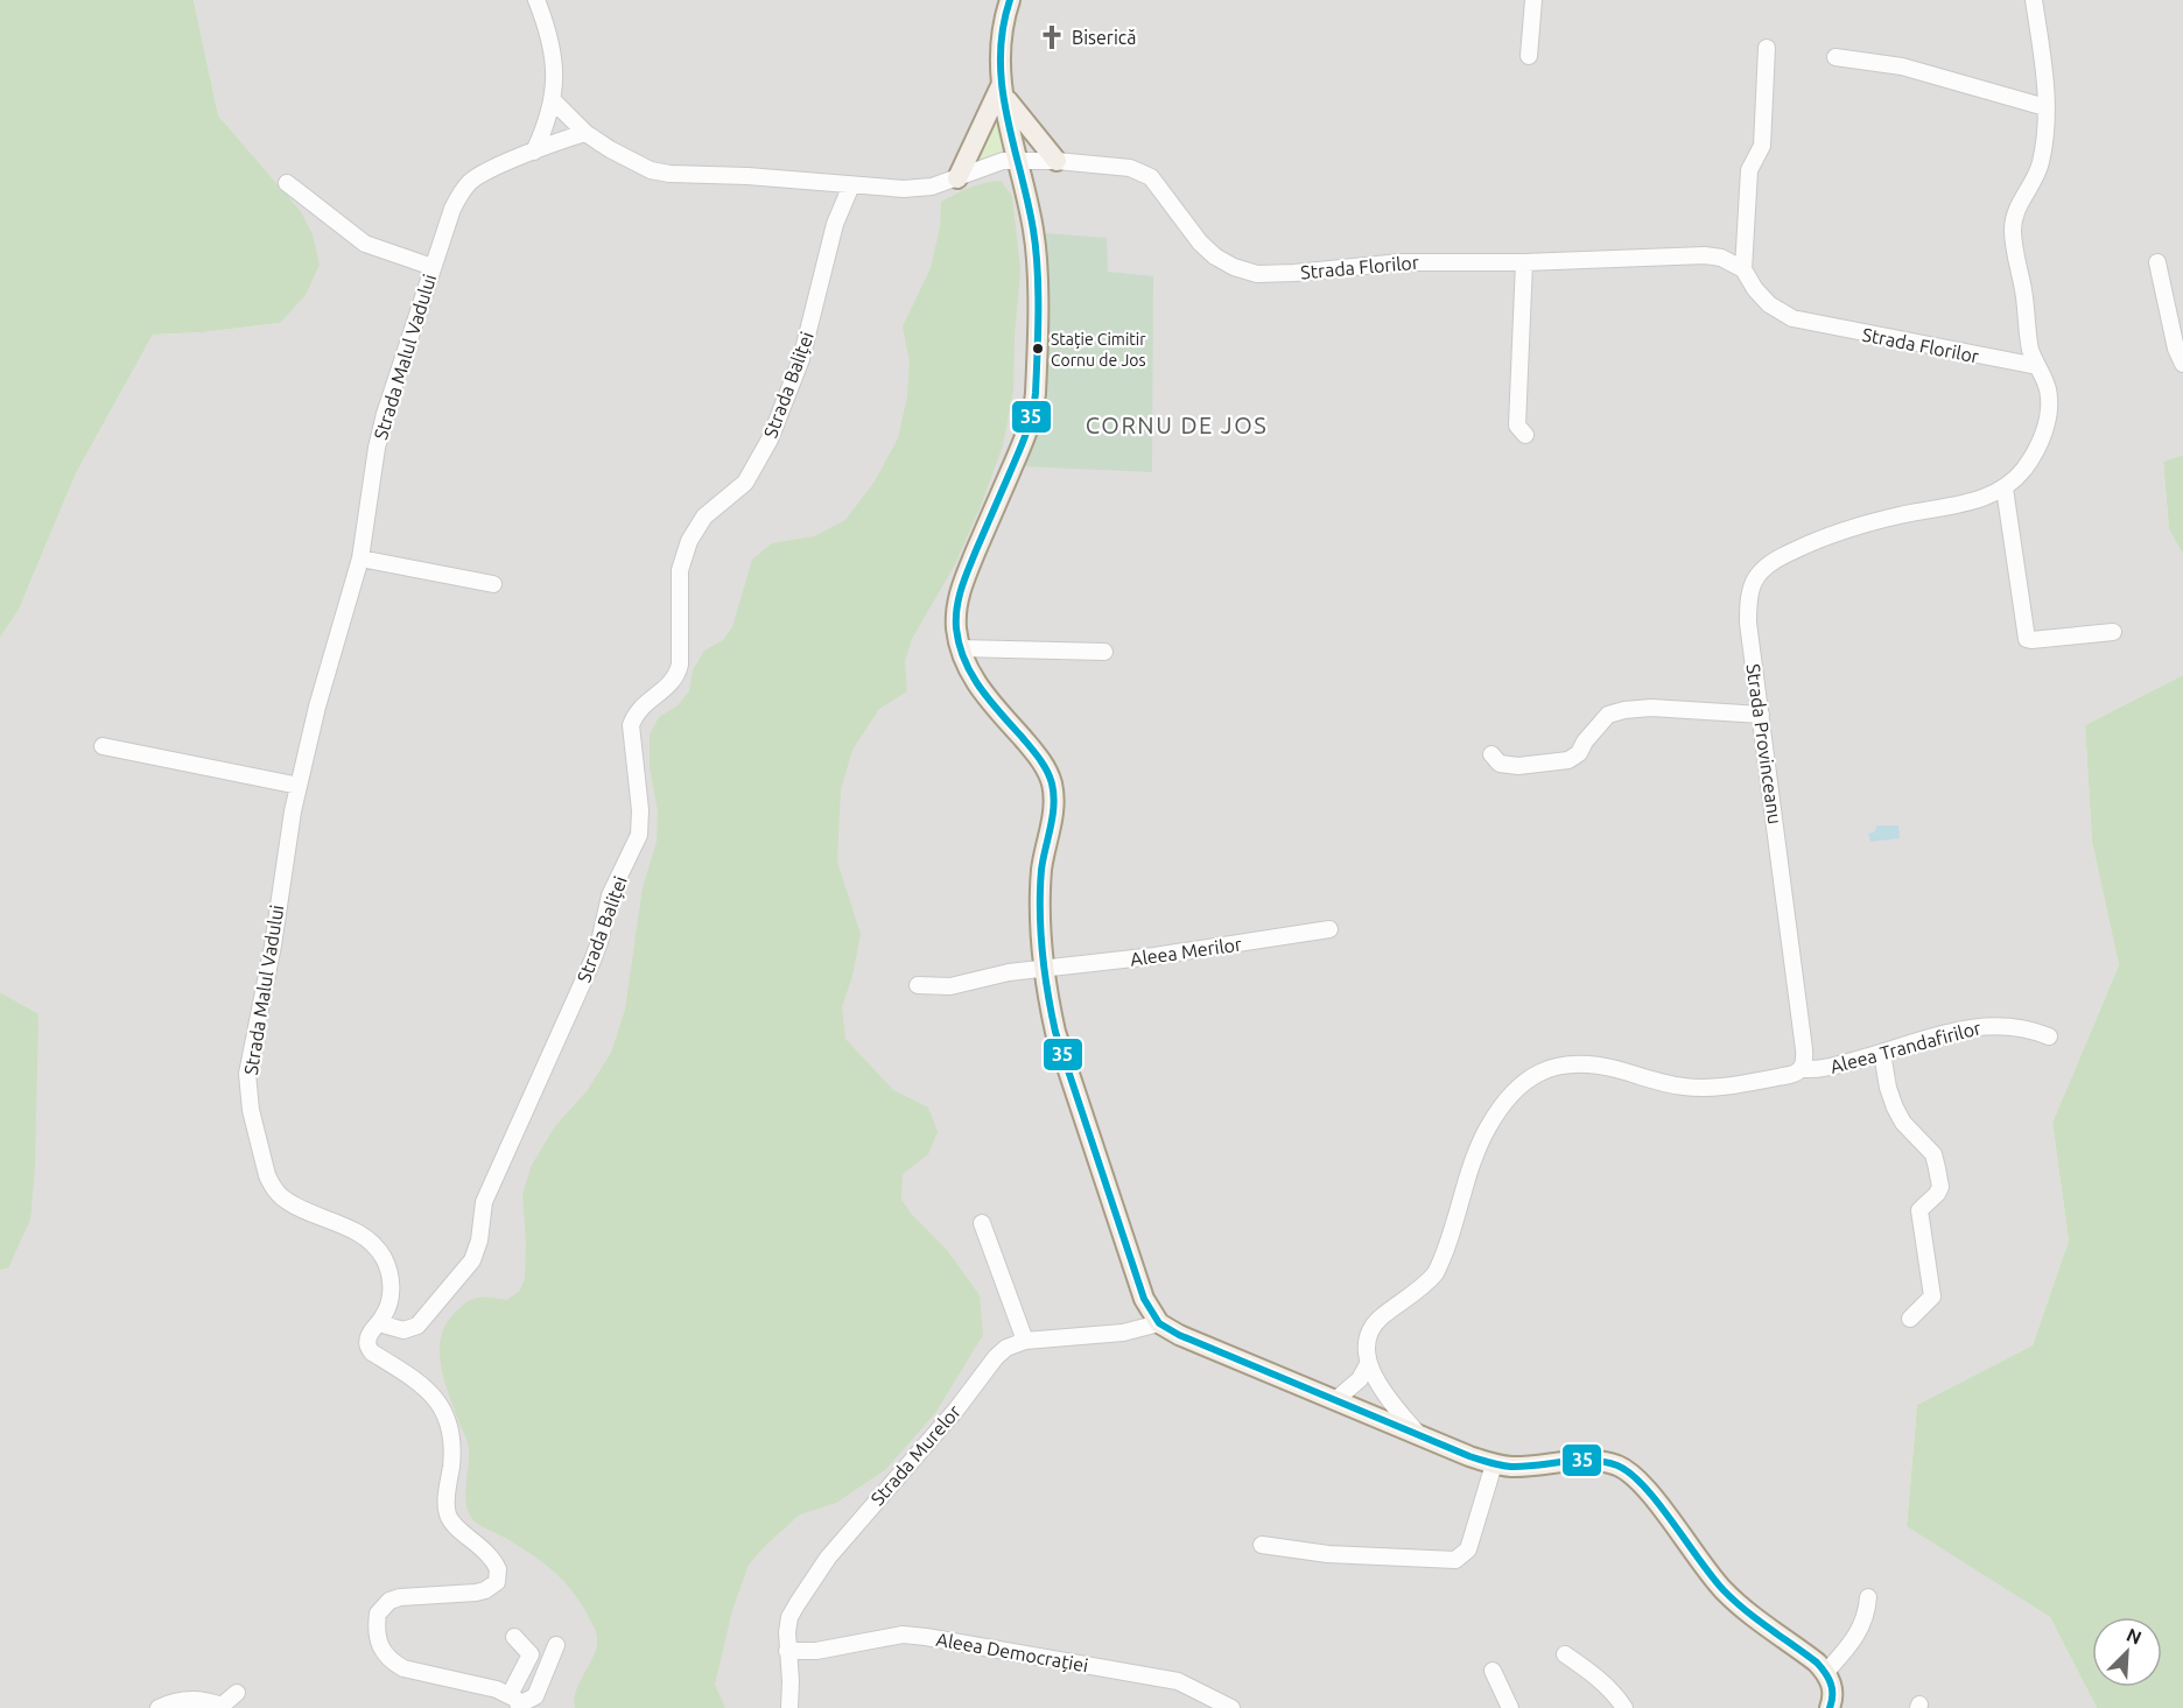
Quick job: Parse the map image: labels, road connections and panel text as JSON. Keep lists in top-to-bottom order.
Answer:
{
  "streets": {
    "street": [
      "Strada Florilor",
      "Strada Malul Vadului",
      "Strada Baliței",
      "Strada Provinceanu",
      "Aleea Merilor",
      "Aleea Trandafirilor",
      "Strada Murelor",
      "Aleea Democrației"
    ]
  },
  "crossings": [
    ["Strada Florilor", "Strada Provinceanu"],
    ["Strada Malul Vadului", "Strada Baliței"],
    ["Strada Provinceanu", "Aleea Trandafirilor"],
    ["Strada Murelor", "Aleea Democrației"]
  ],
  "districts": ["CORNU DE JOS"],
  "places": {
    "church": ["Biserică"],
    "other": ["Stație Cimitir Cornu de Jos"]
  },
  "lines": ["transit line 35"],
  "north": "top right"
}
